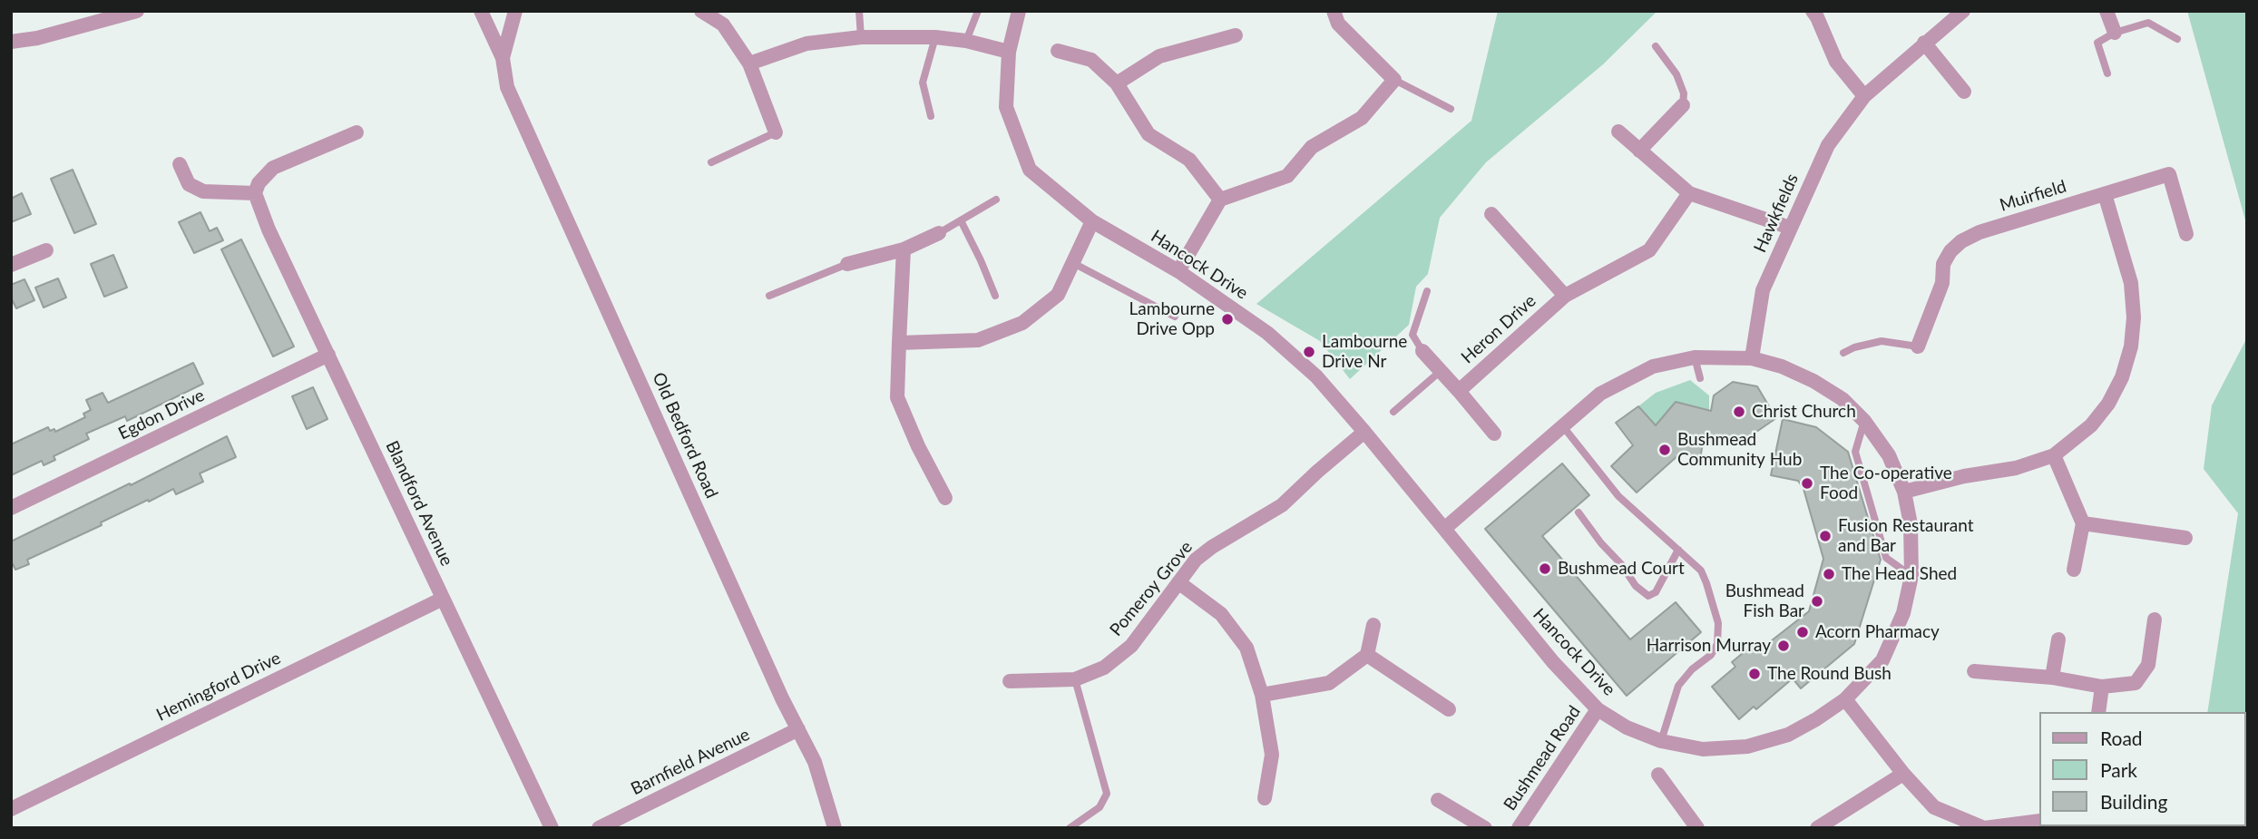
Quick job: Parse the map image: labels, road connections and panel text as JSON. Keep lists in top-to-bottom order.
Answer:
{
  "streets": {
    "street": [
      "Muirfield",
      "Hawkfields",
      "Hancock Drive",
      "Heron Drive",
      "Egdon Drive",
      "Old Bedford Road",
      "Blandford Avenue",
      "Pomeroy Grove",
      "Hemingford Drive",
      "Bushmead Road",
      "Barnfield Avenue"
    ]
  },
  "crossings": [
    ["Hawkfields", "Hancock Drive"],
    ["Hancock Drive", "Pomeroy Grove"],
    ["Hancock Drive", "Bushmead Road"],
    ["Egdon Drive", "Blandford Avenue"],
    ["Old Bedford Road", "Barnfield Avenue"],
    ["Blandford Avenue", "Hemingford Drive"]
  ],
  "places": [
    "Lambourne Drive Opp",
    "Lambourne Drive Nr",
    "Christ Church",
    "Bushmead Community Hub",
    "The Co-operative Food",
    "Fusion Restaurant and Bar",
    "Bushmead Court",
    "The Head Shed",
    "Bushmead Fish Bar",
    "Acorn Pharmacy",
    "Harrison Murray",
    "The Round Bush"
  ],
  "legend": ["Road", "Park", "Building"]
}
